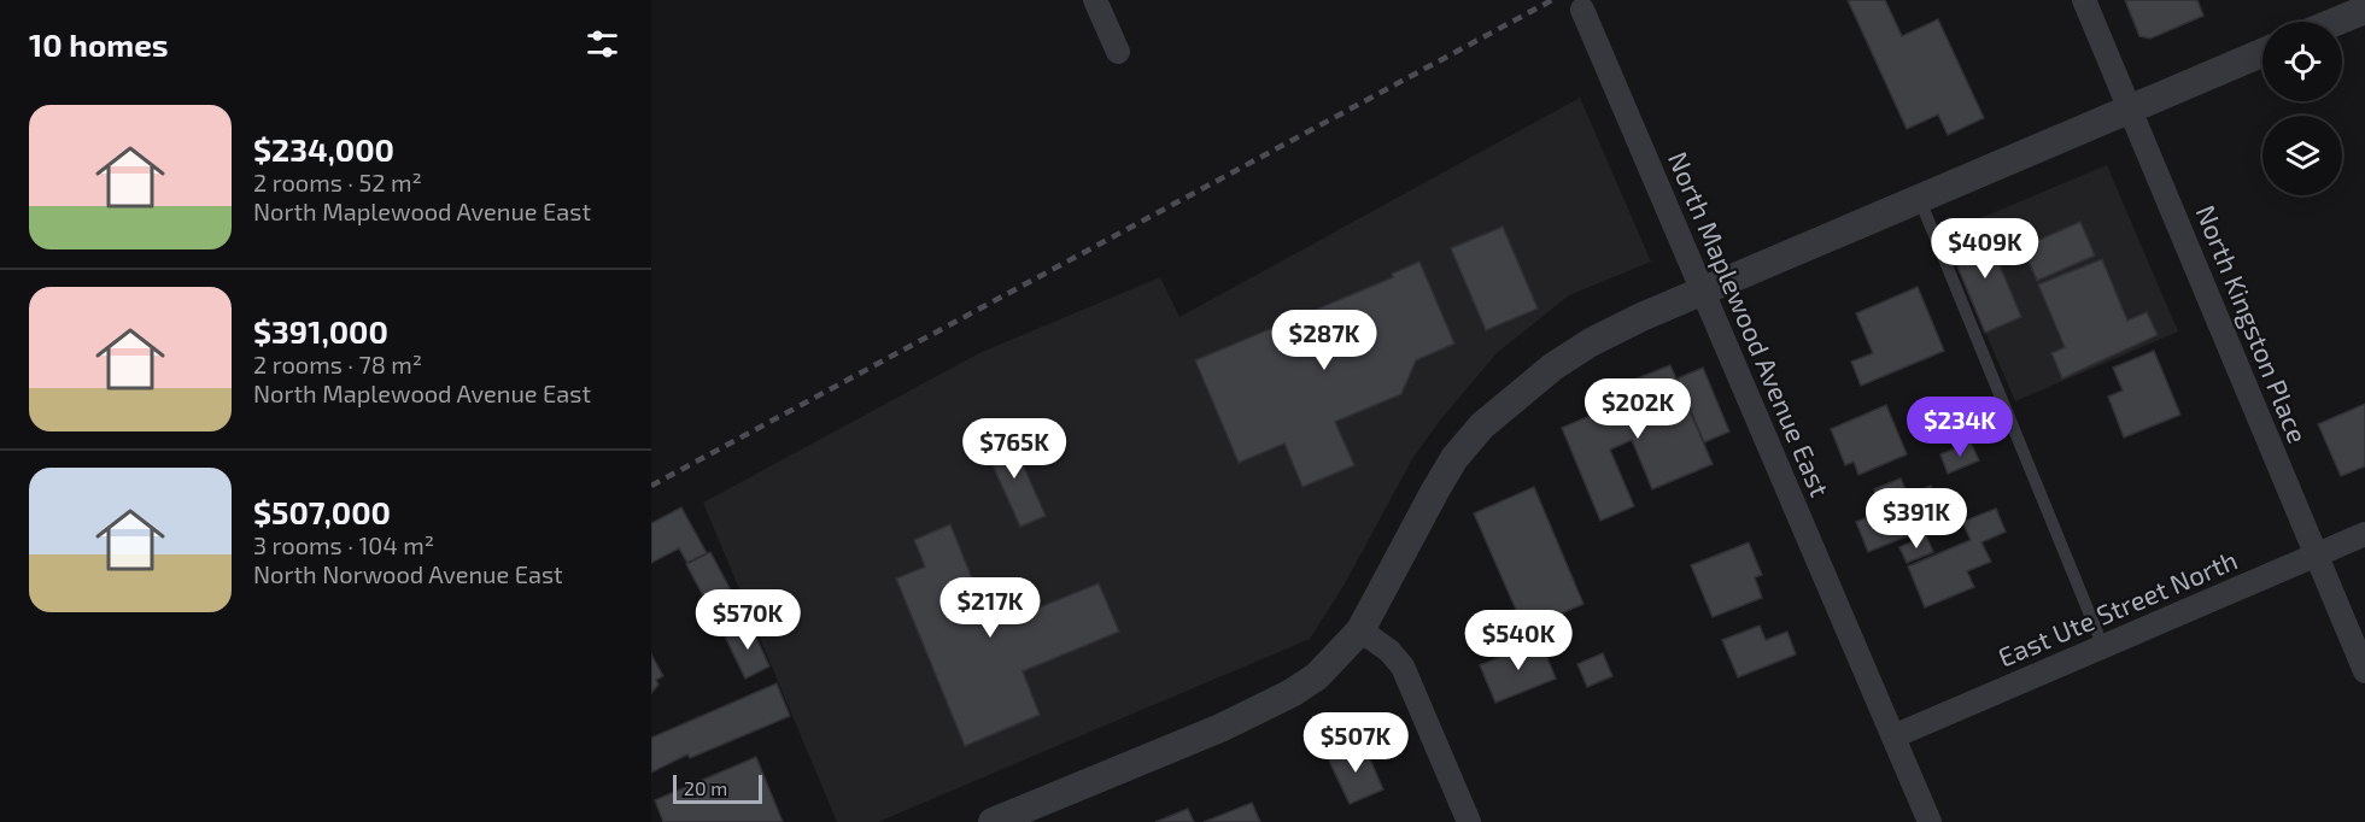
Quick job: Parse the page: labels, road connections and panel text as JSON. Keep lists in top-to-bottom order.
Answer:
{
  "streets": {
    "street": ["North Maplewood Avenue East", "North Kingston Place", "East Ute Street North"]
  },
  "crossings": [
    ["North Maplewood Avenue East", "East Ute Street North"],
    ["North Kingston Place", "East Ute Street North"]
  ],
  "scale_bar": "20 m",
  "page": {
    "heading": "10 homes",
    "list": [
      {
        "name": "$234,000",
        "note": "2 rooms · 52 m² · North Maplewood Avenue East"
      },
      {
        "name": "$391,000",
        "note": "2 rooms · 78 m² · North Maplewood Avenue East"
      },
      {
        "name": "$507,000",
        "note": "3 rooms · 104 m² · North Norwood Avenue East"
      }
    ],
    "price": [
      "$409K",
      "$287K",
      "$202K",
      "$234K",
      "$765K",
      "$391K",
      "$217K",
      "$570K",
      "$540K",
      "$507K"
    ],
    "scale": "20 m"
  }
}
